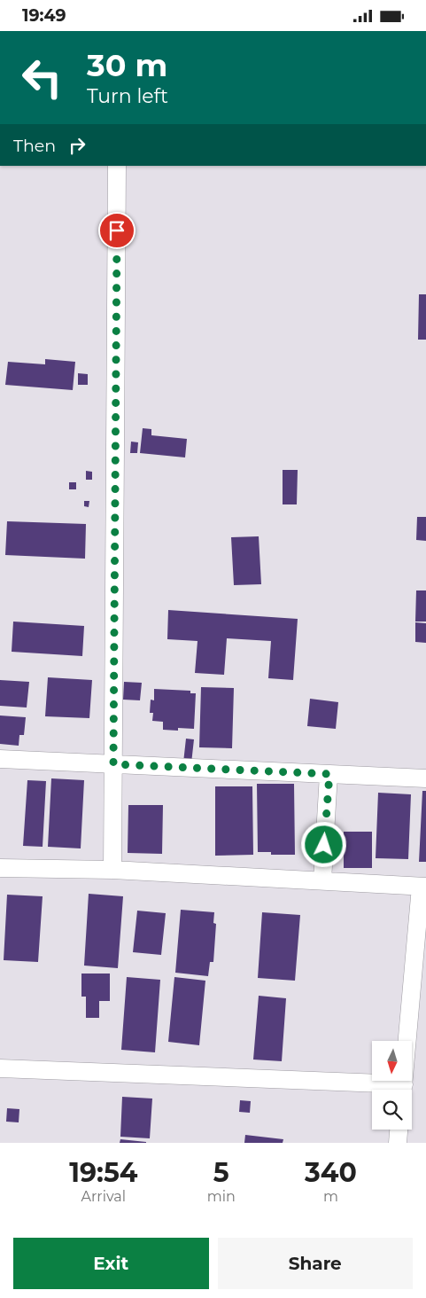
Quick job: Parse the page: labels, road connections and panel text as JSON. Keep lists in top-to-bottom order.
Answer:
{
  "north": "bottom",
  "page": {
    "status": "19:49",
    "turn": ["30 m", "Turn left"],
    "then": "Then",
    "eta": [
      "19:54",
      "Arrival",
      "5",
      "min",
      "340",
      "m"
    ],
    "buttons": ["Exit", "Share"]
  }
}
